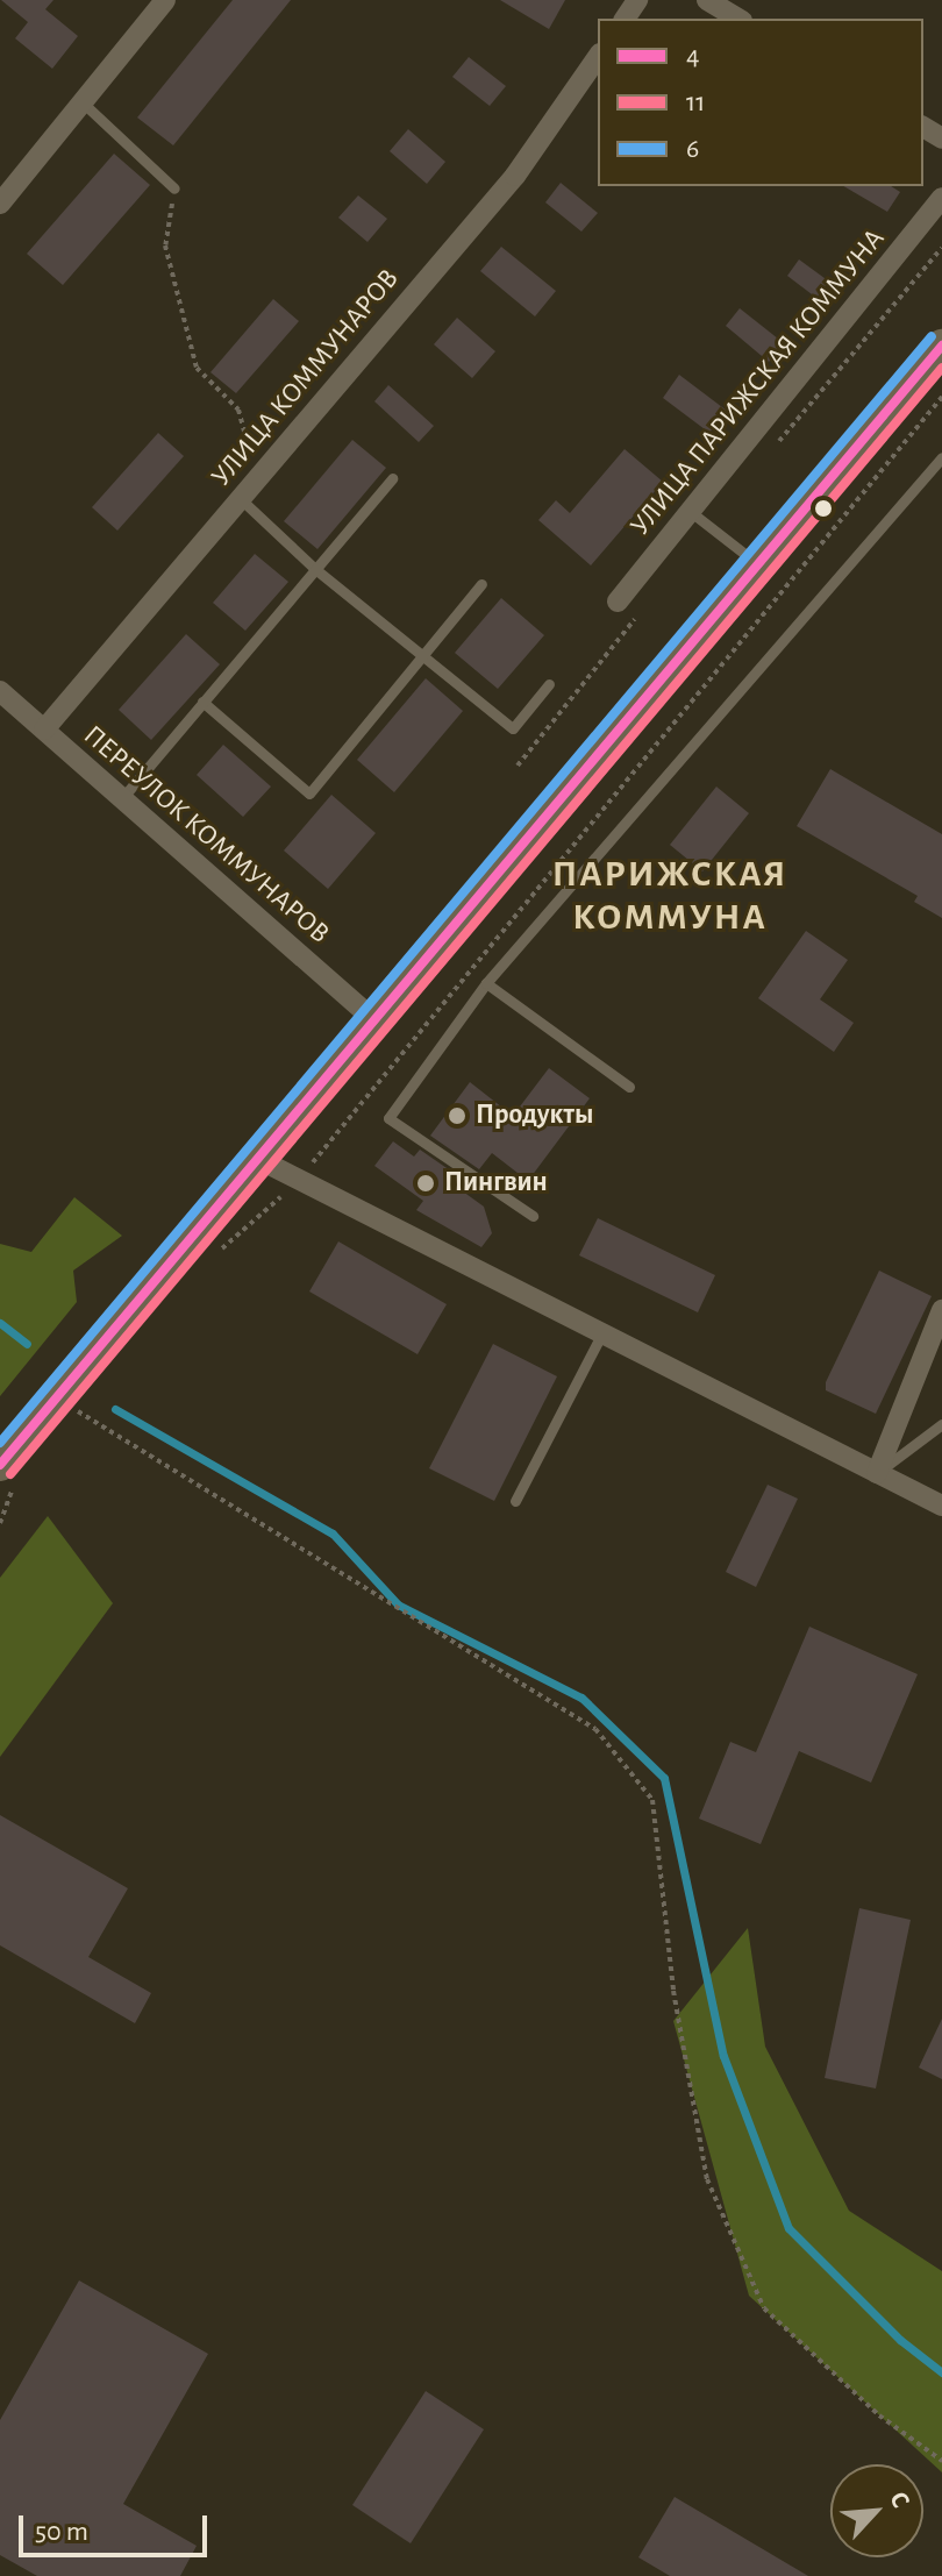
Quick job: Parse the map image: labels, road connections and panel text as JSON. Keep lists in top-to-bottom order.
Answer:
{
  "streets": {
    "street": ["УЛИЦА КОММУНАРОВ", "УЛИЦА ПАРИЖСКАЯ КОММУНА", "ПЕРЕУЛОК КОММУНАРОВ"]
  },
  "crossings": [
    ["УЛИЦА КОММУНАРОВ", "ПЕРЕУЛОК КОММУНАРОВ"]
  ],
  "districts": ["ПАРИЖСКАЯ КОММУНА"],
  "places": ["Продукты", "Пингвин"],
  "lines": ["transit line 6", "transit line 4", "transit line 11"],
  "legend": ["4", "11", "6"],
  "scale_bar": "50 m",
  "north": "top right"
}
